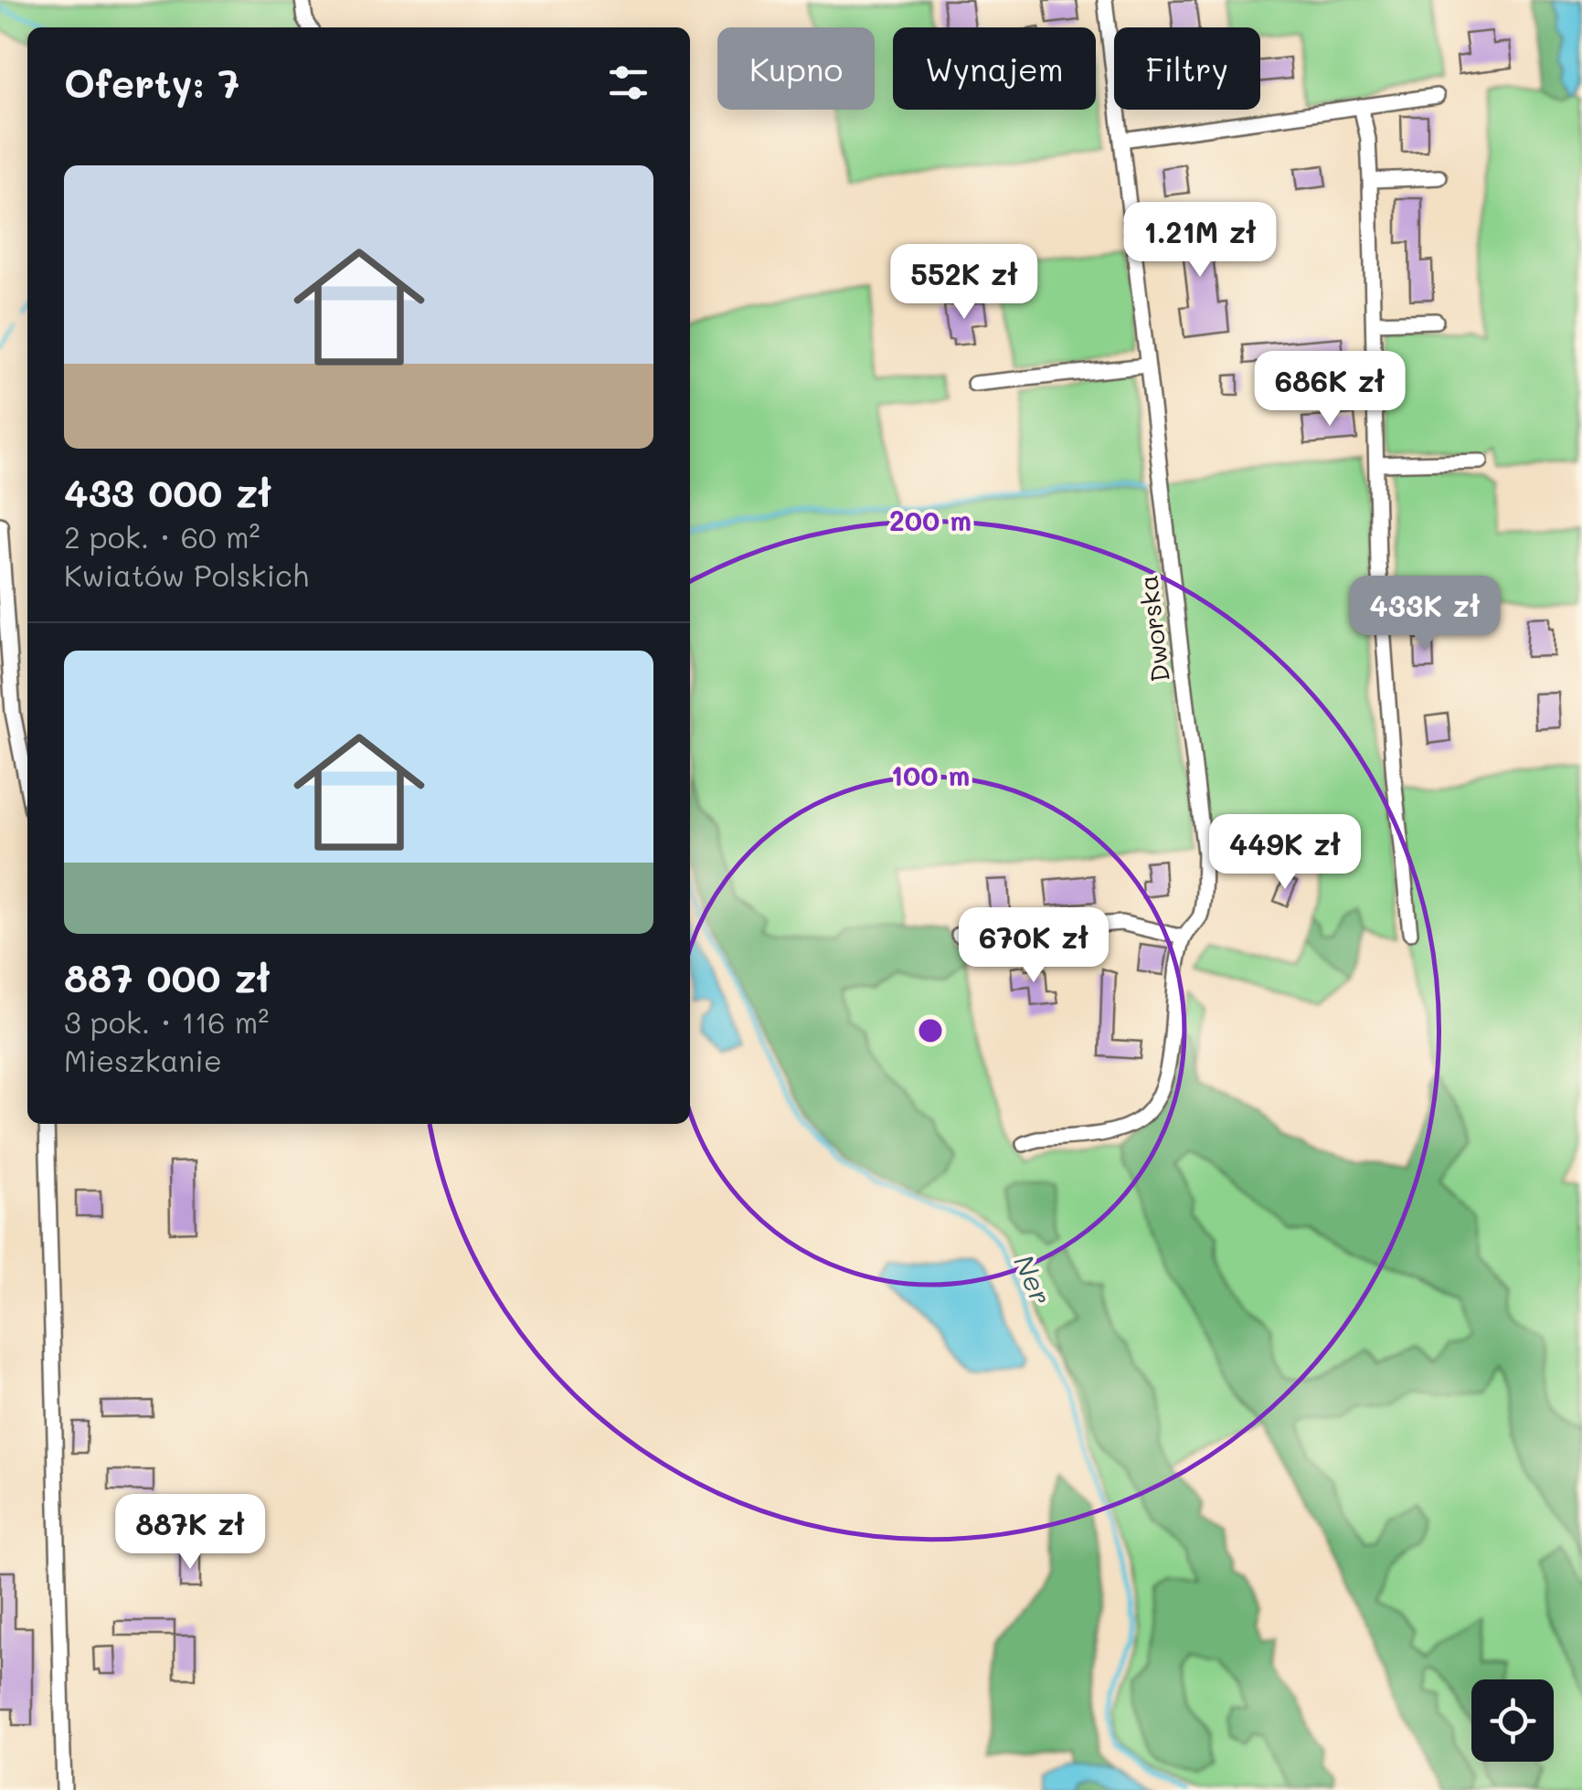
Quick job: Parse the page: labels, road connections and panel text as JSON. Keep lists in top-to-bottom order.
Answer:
{
  "streets": {
    "street": ["Dworska"]
  },
  "water": ["Ner"],
  "page": {
    "chip": ["Kupno", "Wynajem", "Filtry"],
    "heading": "Oferty: 7",
    "list": [
      {
        "name": "433 000 zł",
        "note": "2 pok. · 60 m² · Kwiatów Polskich"
      },
      {
        "name": "887 000 zł",
        "note": "3 pok. · 116 m² · Mieszkanie"
      }
    ],
    "price": [
      "1.21M zł",
      "552K zł",
      "686K zł",
      "433K zł",
      "449K zł",
      "670K zł",
      "887K zł"
    ]
  },
  "rings": ["200 m", "100 m"]
}
